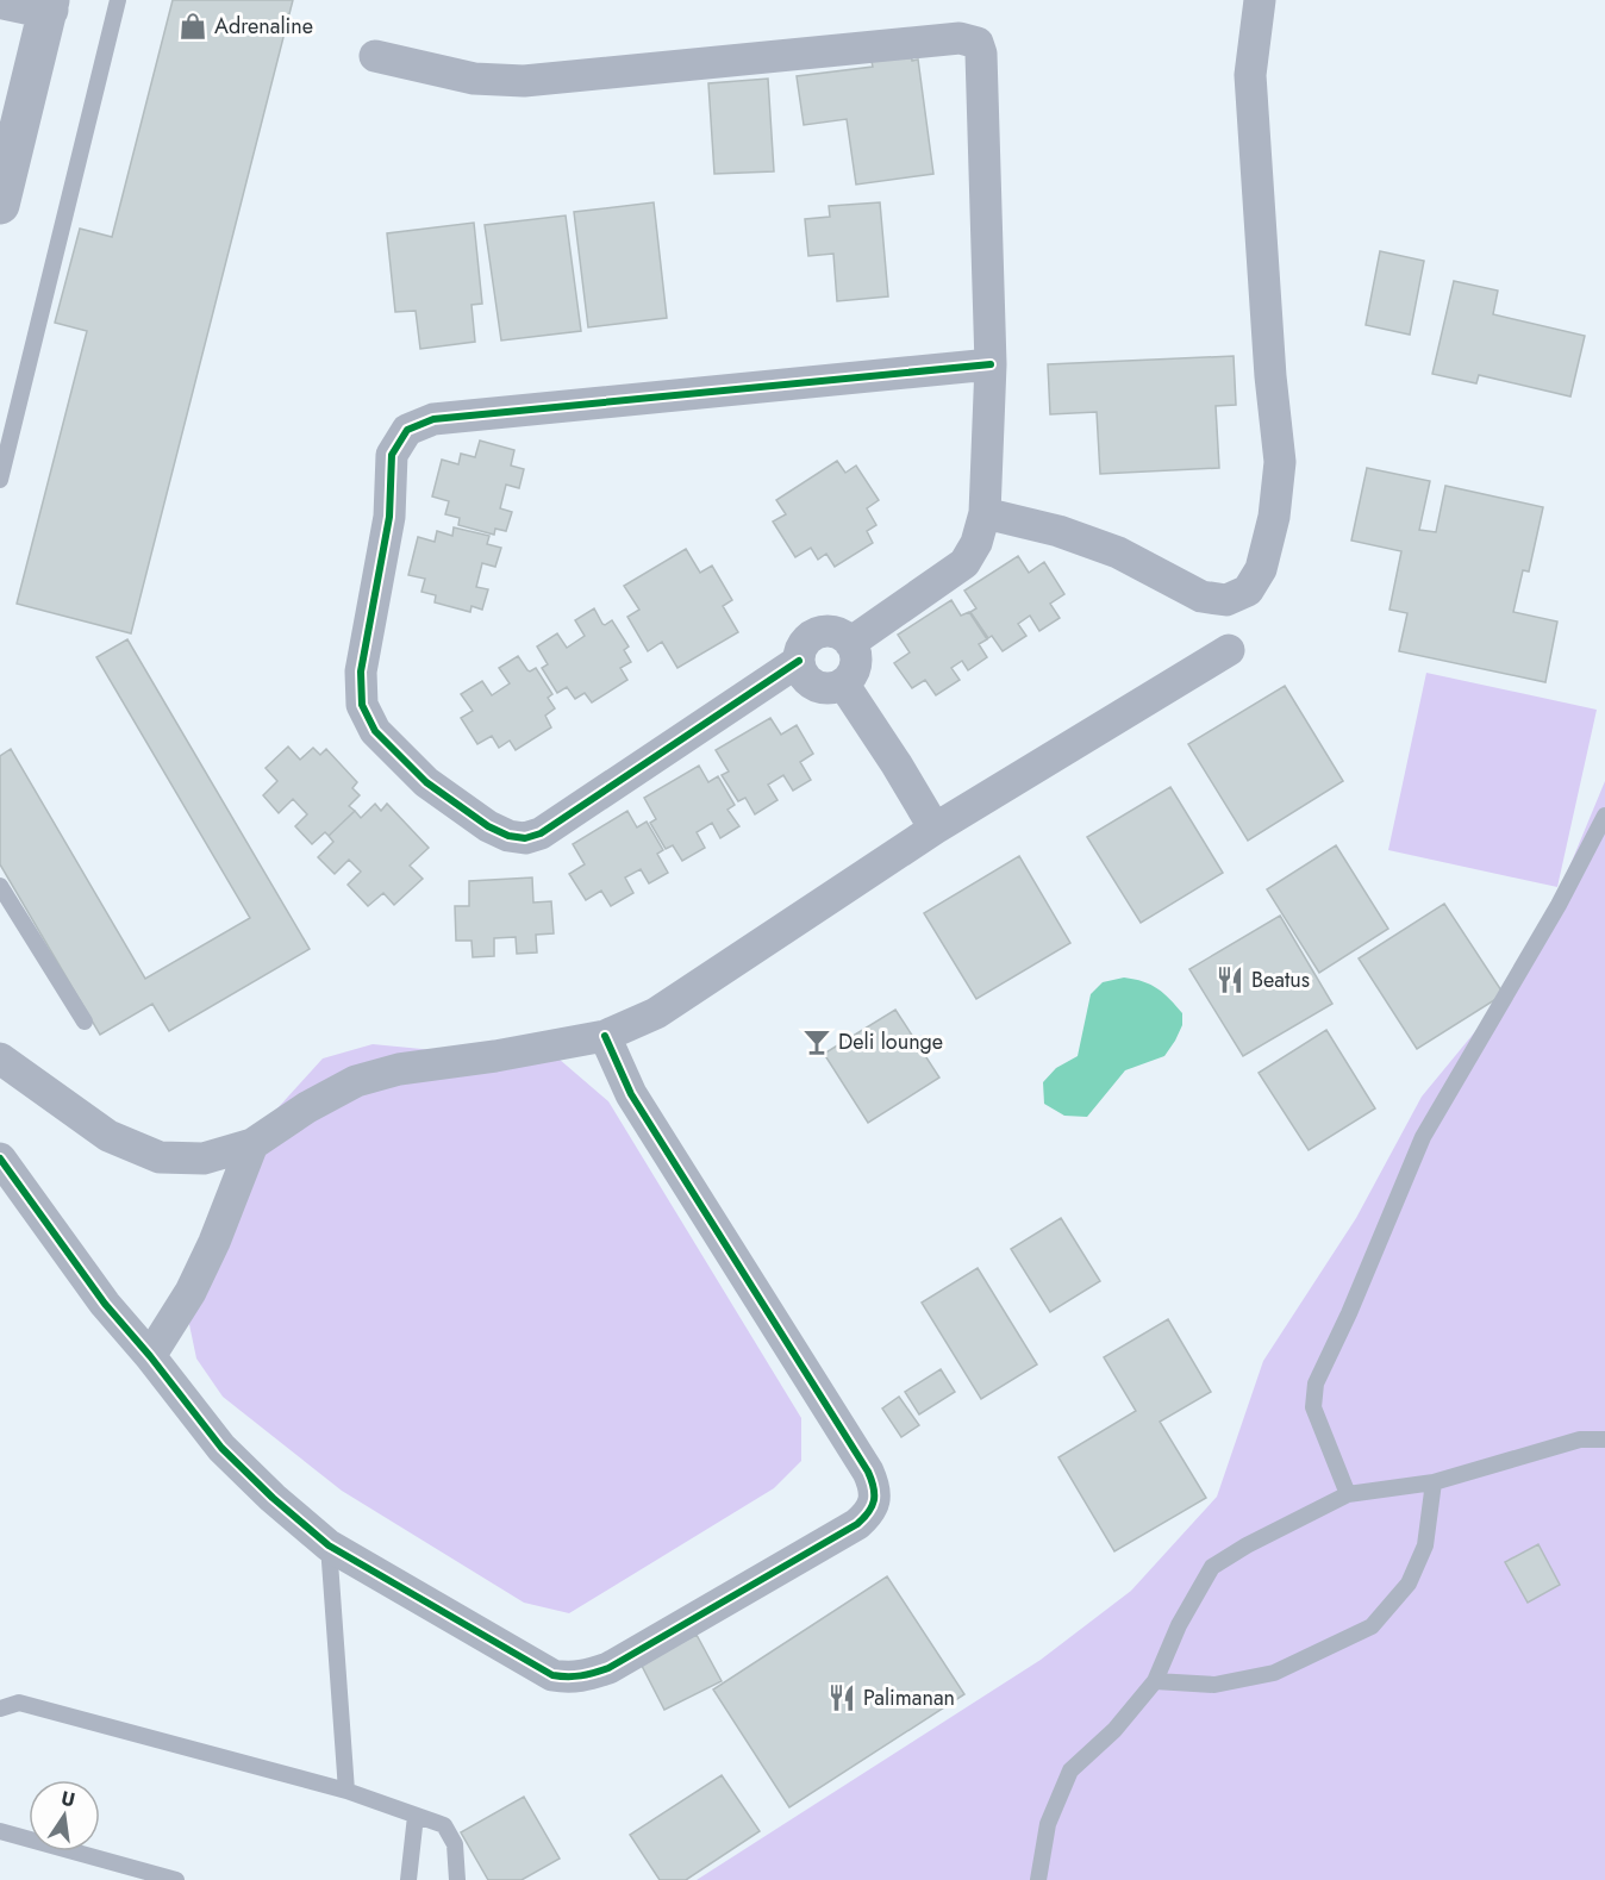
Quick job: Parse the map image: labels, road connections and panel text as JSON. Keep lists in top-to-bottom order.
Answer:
{
  "places": {
    "shop": ["Adrenaline"],
    "restaurant": ["Beatus", "Palimanan"],
    "bar": ["Deli lounge"]
  },
  "north": "top"
}
